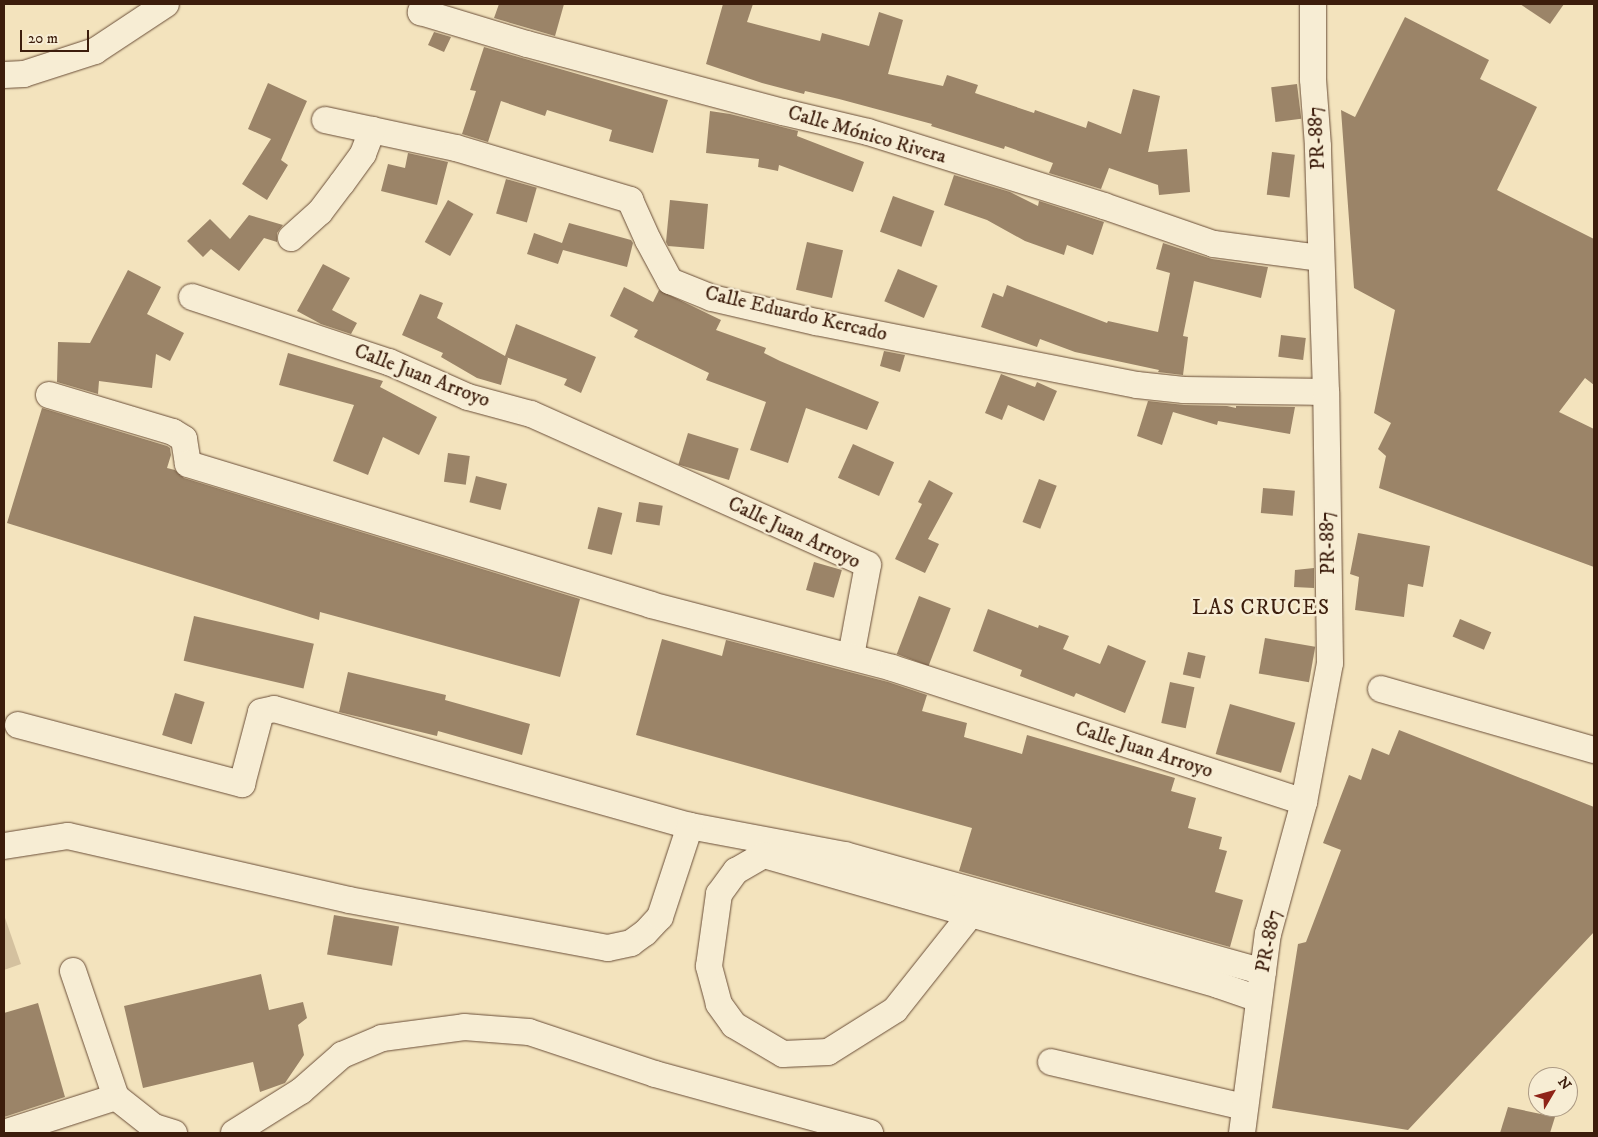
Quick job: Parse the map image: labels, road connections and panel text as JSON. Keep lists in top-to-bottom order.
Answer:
{
  "streets": {
    "street": [
      "Calle Mónico Rivera",
      "PR-887",
      "Calle Eduardo Kercado",
      "Calle Juan Arroyo"
    ]
  },
  "crossings": [
    ["Calle Mónico Rivera", "PR-887"],
    ["PR-887", "Calle Eduardo Kercado"],
    ["PR-887", "Calle Juan Arroyo"]
  ],
  "districts": ["LAS CRUCES"],
  "scale_bar": "20 m",
  "north": "top right"
}
